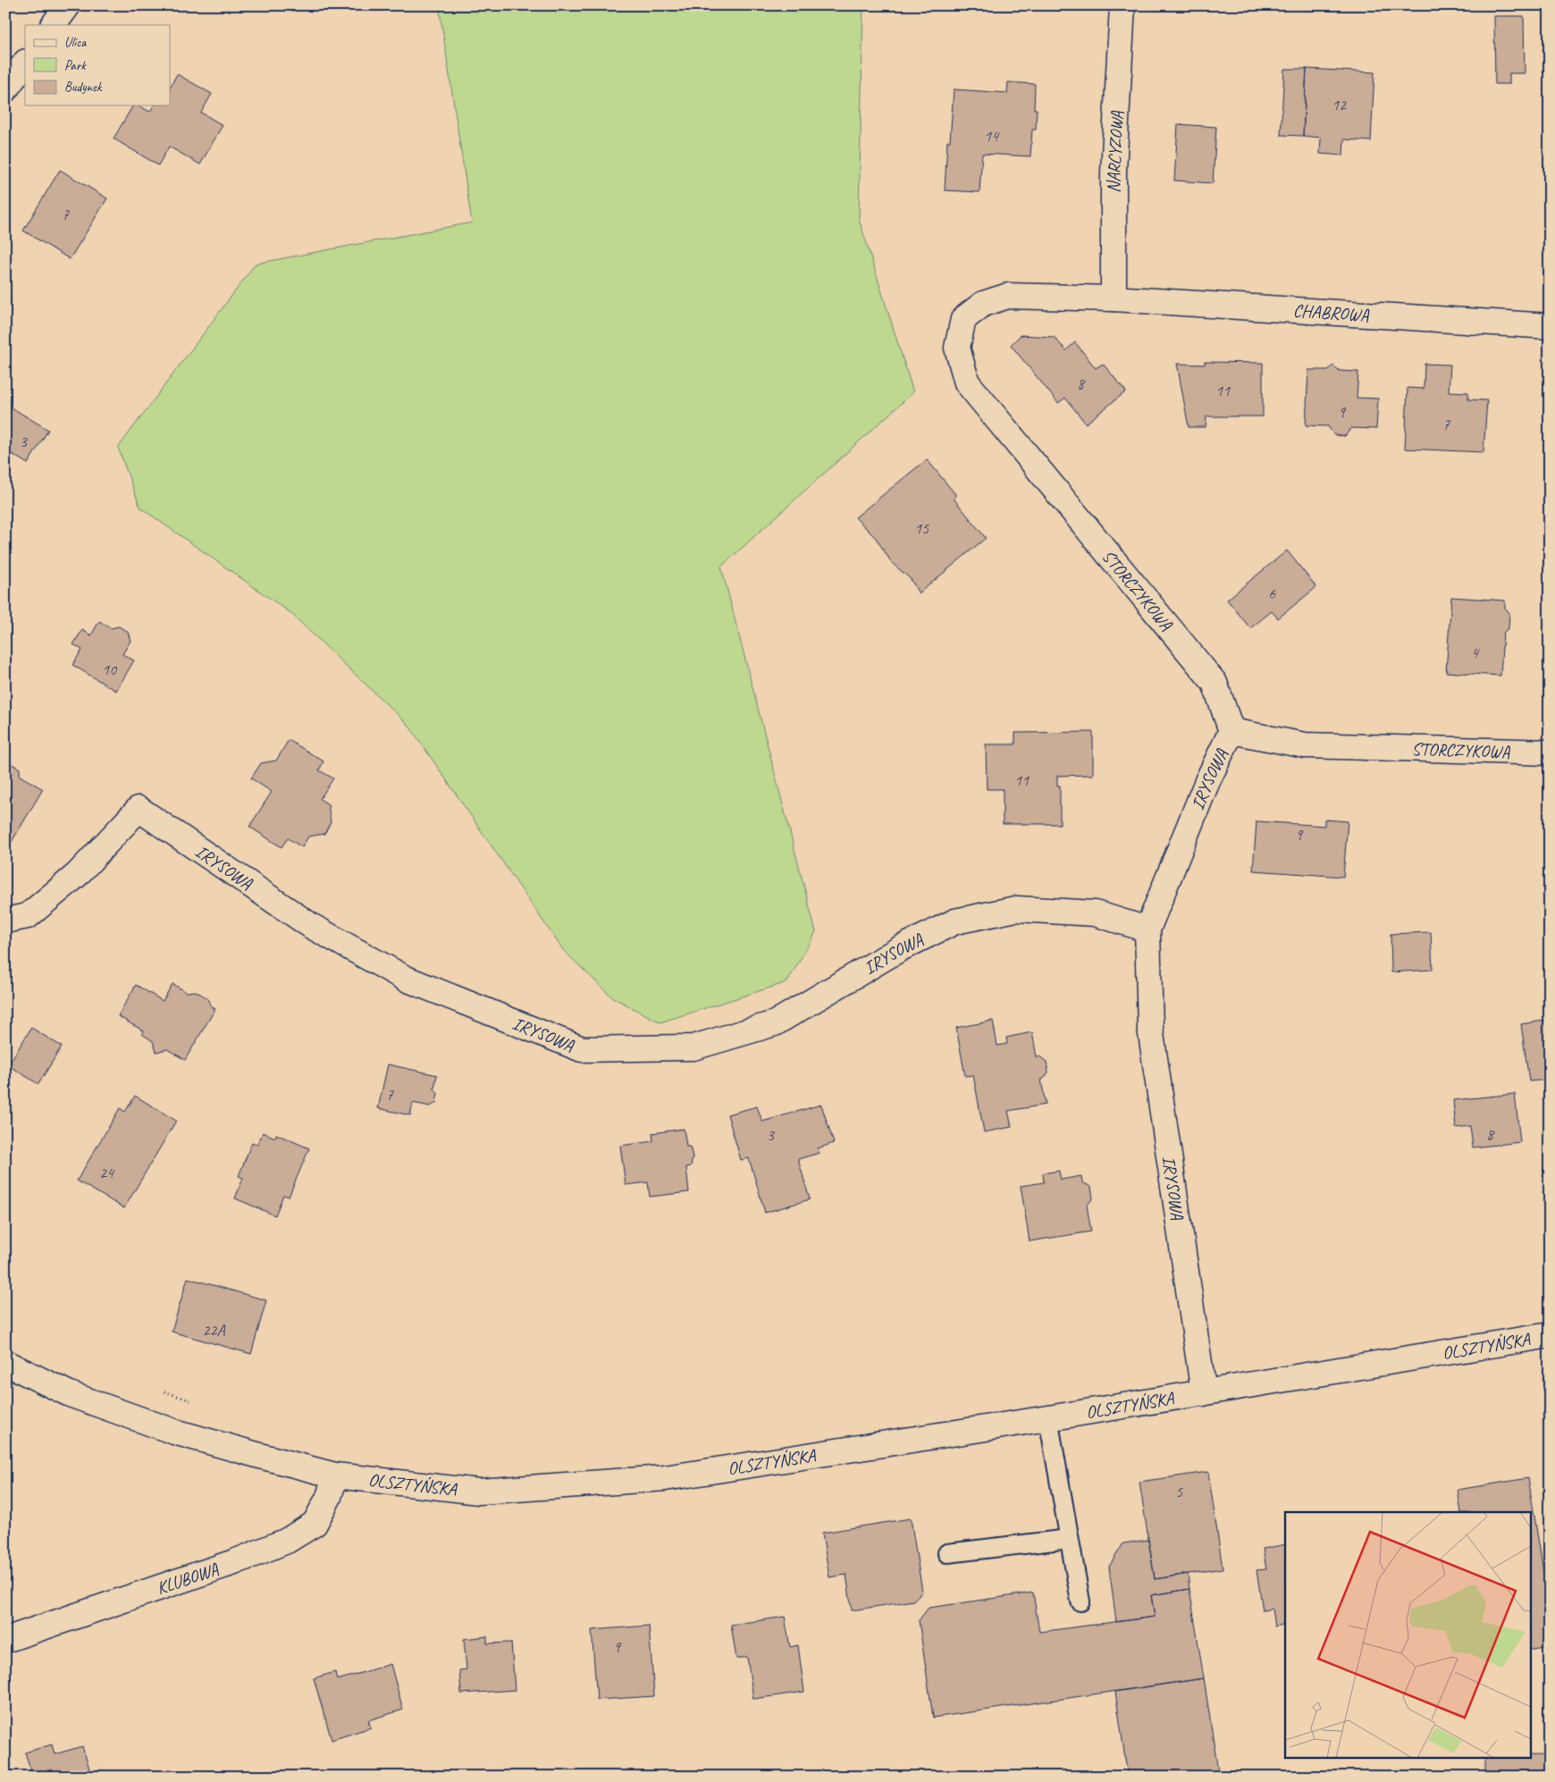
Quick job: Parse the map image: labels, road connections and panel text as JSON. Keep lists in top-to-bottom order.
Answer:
{
  "streets": {
    "street": [
      "NARCYZOWA",
      "CHABROWA",
      "STORCZYKOWA",
      "IRYSOWA",
      "OLSZTYŃSKA",
      "KLUBOWA"
    ]
  },
  "crossings": [
    ["NARCYZOWA", "CHABROWA"],
    ["NARCYZOWA", "STORCZYKOWA"],
    ["CHABROWA", "STORCZYKOWA"],
    ["STORCZYKOWA", "IRYSOWA"],
    ["IRYSOWA", "OLSZTYŃSKA"],
    ["OLSZTYŃSKA", "KLUBOWA"]
  ],
  "house_numbers": [
    "12",
    "14",
    "7",
    "8",
    "11",
    "9",
    "7",
    "3",
    "15",
    "6",
    "4",
    "10",
    "11",
    "9",
    "7",
    "8",
    "3",
    "24",
    "22A",
    "5",
    "9"
  ],
  "legend": ["Ulica", "Park", "Budynek"]
}
